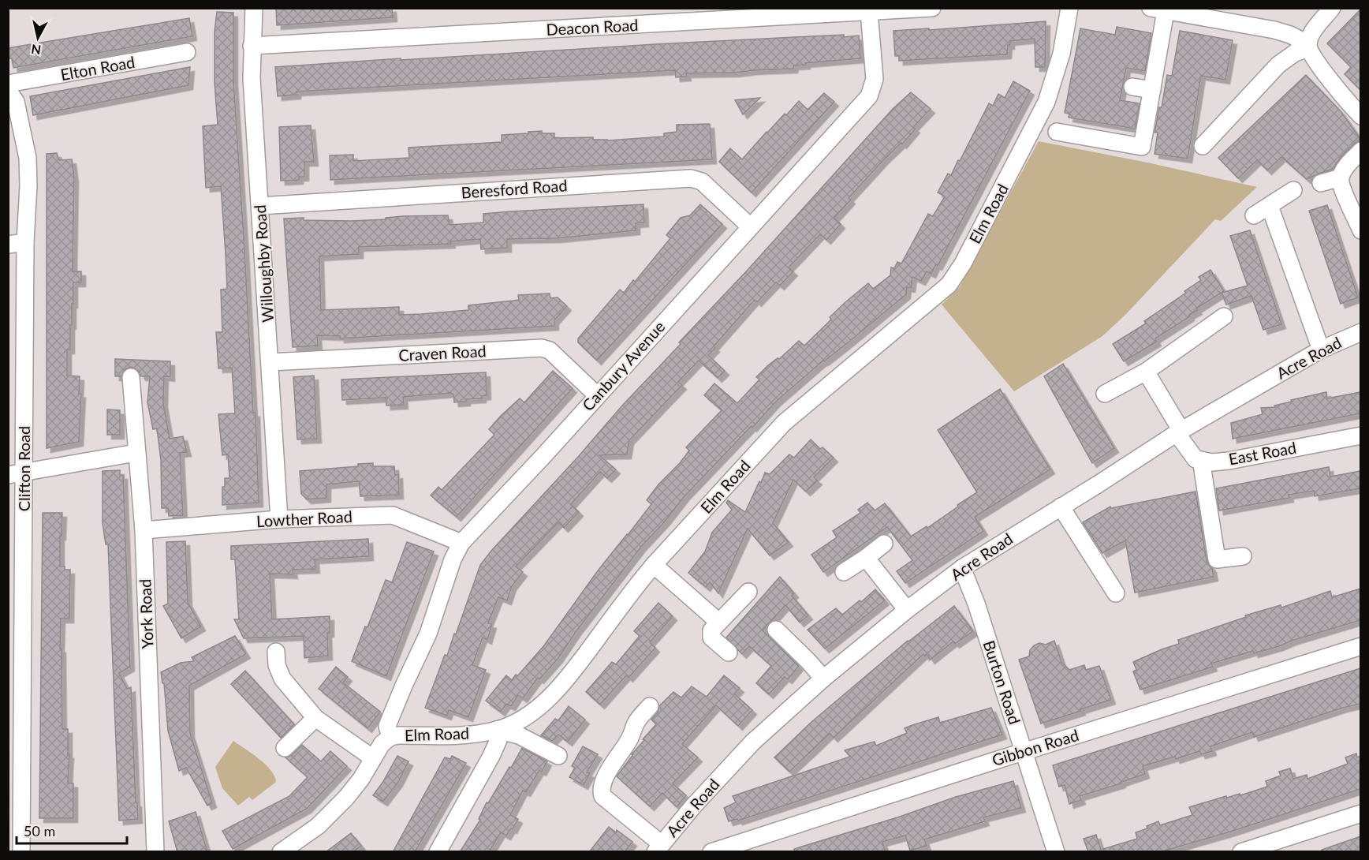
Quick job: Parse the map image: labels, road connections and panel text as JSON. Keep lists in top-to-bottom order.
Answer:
{
  "streets": {
    "street": [
      "Deacon Road",
      "Elton Road",
      "Beresford Road",
      "Elm Road",
      "Willoughby Road",
      "Craven Road",
      "Acre Road",
      "Canbury Avenue",
      "East Road",
      "Clifton Road",
      "Lowther Road",
      "York Road",
      "Burton Road",
      "Gibbon Road"
    ]
  },
  "crossings": [
    ["Deacon Road", "Willoughby Road"],
    ["Deacon Road", "Canbury Avenue"],
    ["Beresford Road", "Willoughby Road"],
    ["Beresford Road", "Canbury Avenue"],
    ["Elm Road", "Canbury Avenue"],
    ["Willoughby Road", "Craven Road"],
    ["Willoughby Road", "Lowther Road"],
    ["Craven Road", "Canbury Avenue"],
    ["Acre Road", "Burton Road"],
    ["Canbury Avenue", "Lowther Road"],
    ["Lowther Road", "York Road"],
    ["Burton Road", "Gibbon Road"]
  ],
  "scale_bar": "50 m",
  "north": "bottom"
}
